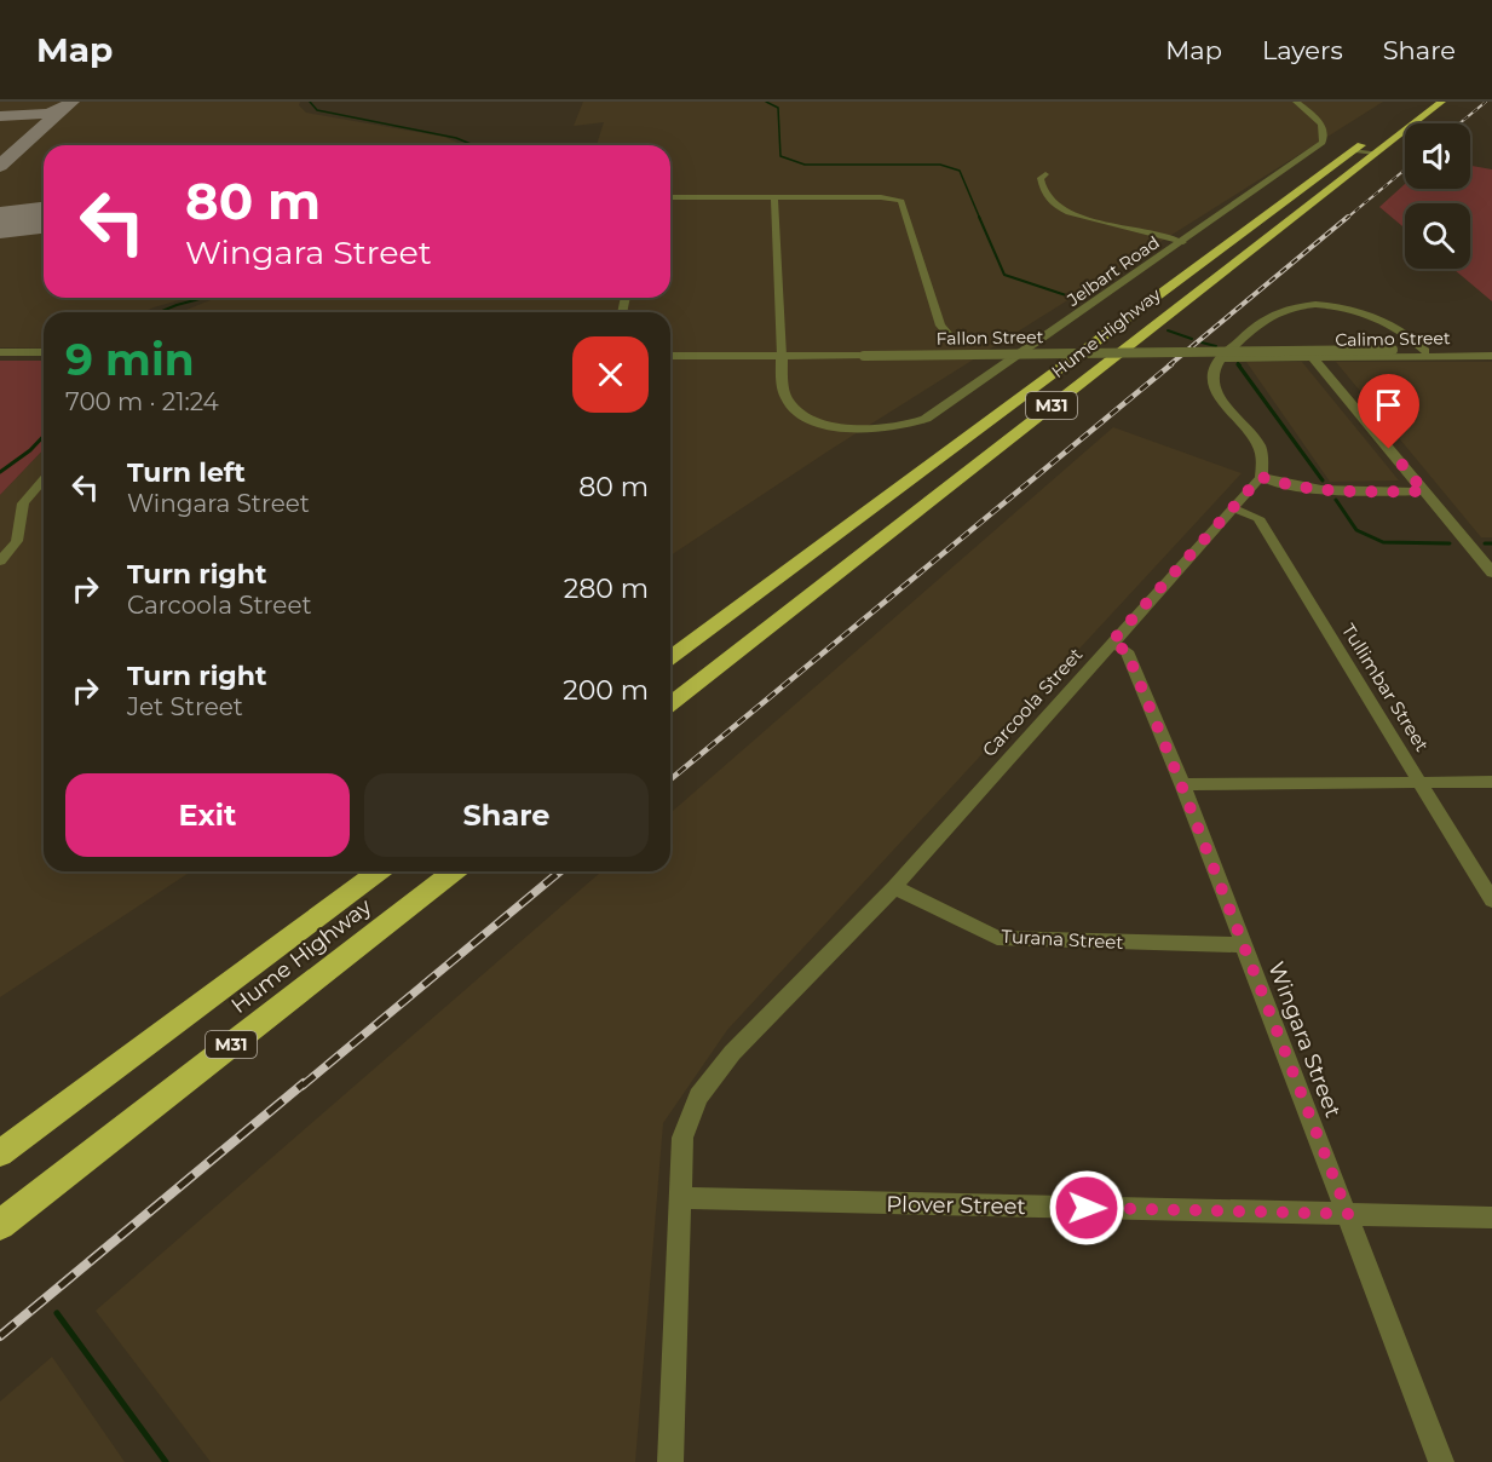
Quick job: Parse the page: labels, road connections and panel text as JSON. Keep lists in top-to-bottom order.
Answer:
{
  "streets": {
    "highway": ["Hume Highway", "M31"],
    "street": [
      "Jelbart Road",
      "Fallon Street",
      "Calimo Street",
      "Tullimbar Street",
      "Carcoola Street",
      "Turana Street",
      "Wingara Street",
      "Plover Street"
    ]
  },
  "crossings": [
    ["Jelbart Road", "Fallon Street"],
    ["Fallon Street", "Calimo Street"],
    ["Tullimbar Street", "Carcoola Street"],
    ["Carcoola Street", "Turana Street"],
    ["Carcoola Street", "Wingara Street"],
    ["Carcoola Street", "Plover Street"],
    ["Turana Street", "Wingara Street"],
    ["Wingara Street", "Plover Street"]
  ],
  "page": {
    "header": "Map",
    "nav": ["Map", "Layers", "Share"],
    "turn": ["80 m", "Wingara Street"],
    "heading": ["9 min", "700 m · 21:24"],
    "list": [
      {
        "name": "Turn left",
        "note": "Wingara Street",
        "value": "80 m"
      },
      {
        "name": "Turn right",
        "note": "Carcoola Street",
        "value": "280 m"
      },
      {
        "name": "Turn right",
        "note": "Jet Street",
        "value": "200 m"
      }
    ],
    "buttons": ["Exit", "Share"]
  }
}
